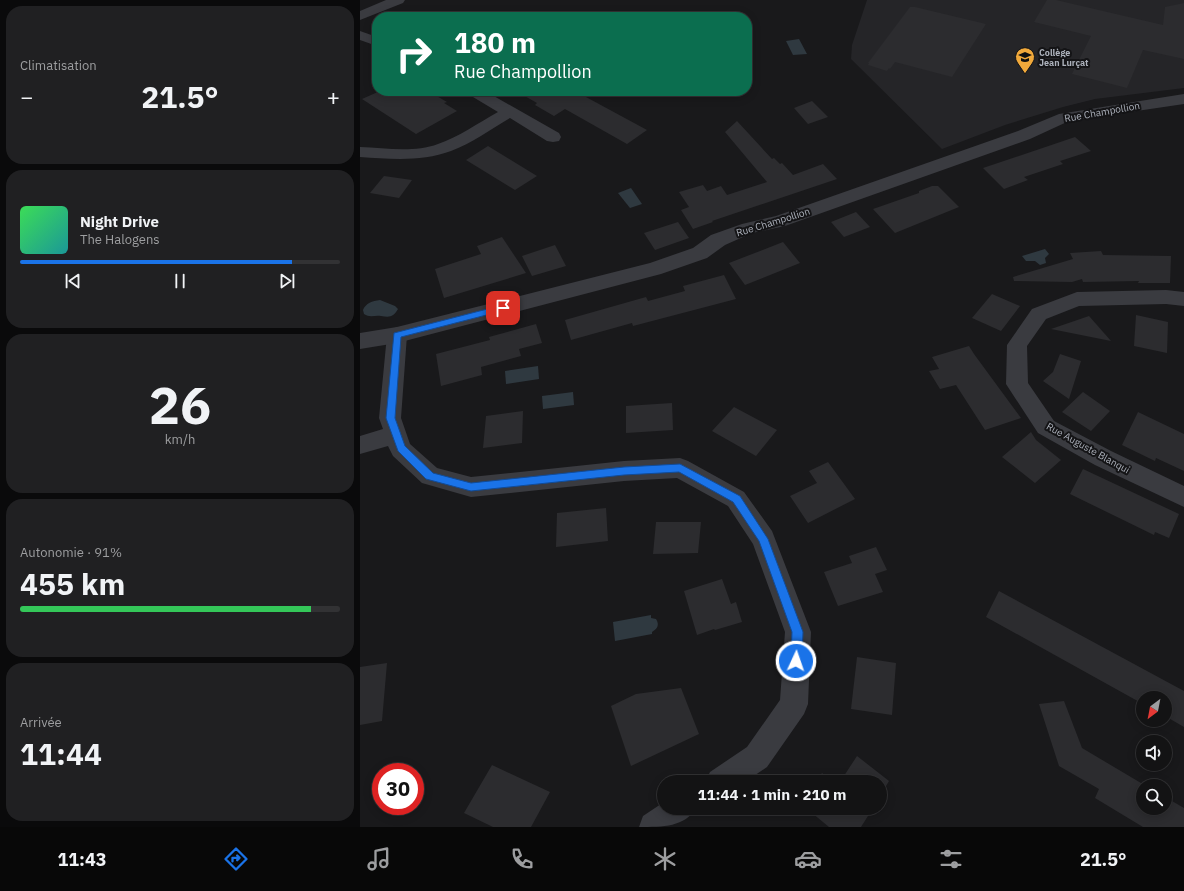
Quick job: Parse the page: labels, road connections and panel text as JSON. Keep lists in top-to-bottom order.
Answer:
{
  "streets": {
    "street": ["Rue Champollion", "Rue Auguste Blanqui"]
  },
  "places": {
    "school or university": ["Collège Jean Lurçat"]
  },
  "north": "bottom left",
  "page": {
    "tile": [
      "Climatisation",
      ["26", "km/h"],
      ["Autonomie · 91%", "455 km"],
      ["Arrivée", "11:44"]
    ],
    "turn": ["180 m", "Rue Champollion"],
    "heat": ["−", "21.5°", "+"],
    "song": ["Night Drive", "The Halogens"],
    "limit": "30",
    "trip": "11:44 · 1 min · 210 m",
    "tabs": ["11:43", "21.5°"]
  }
}
